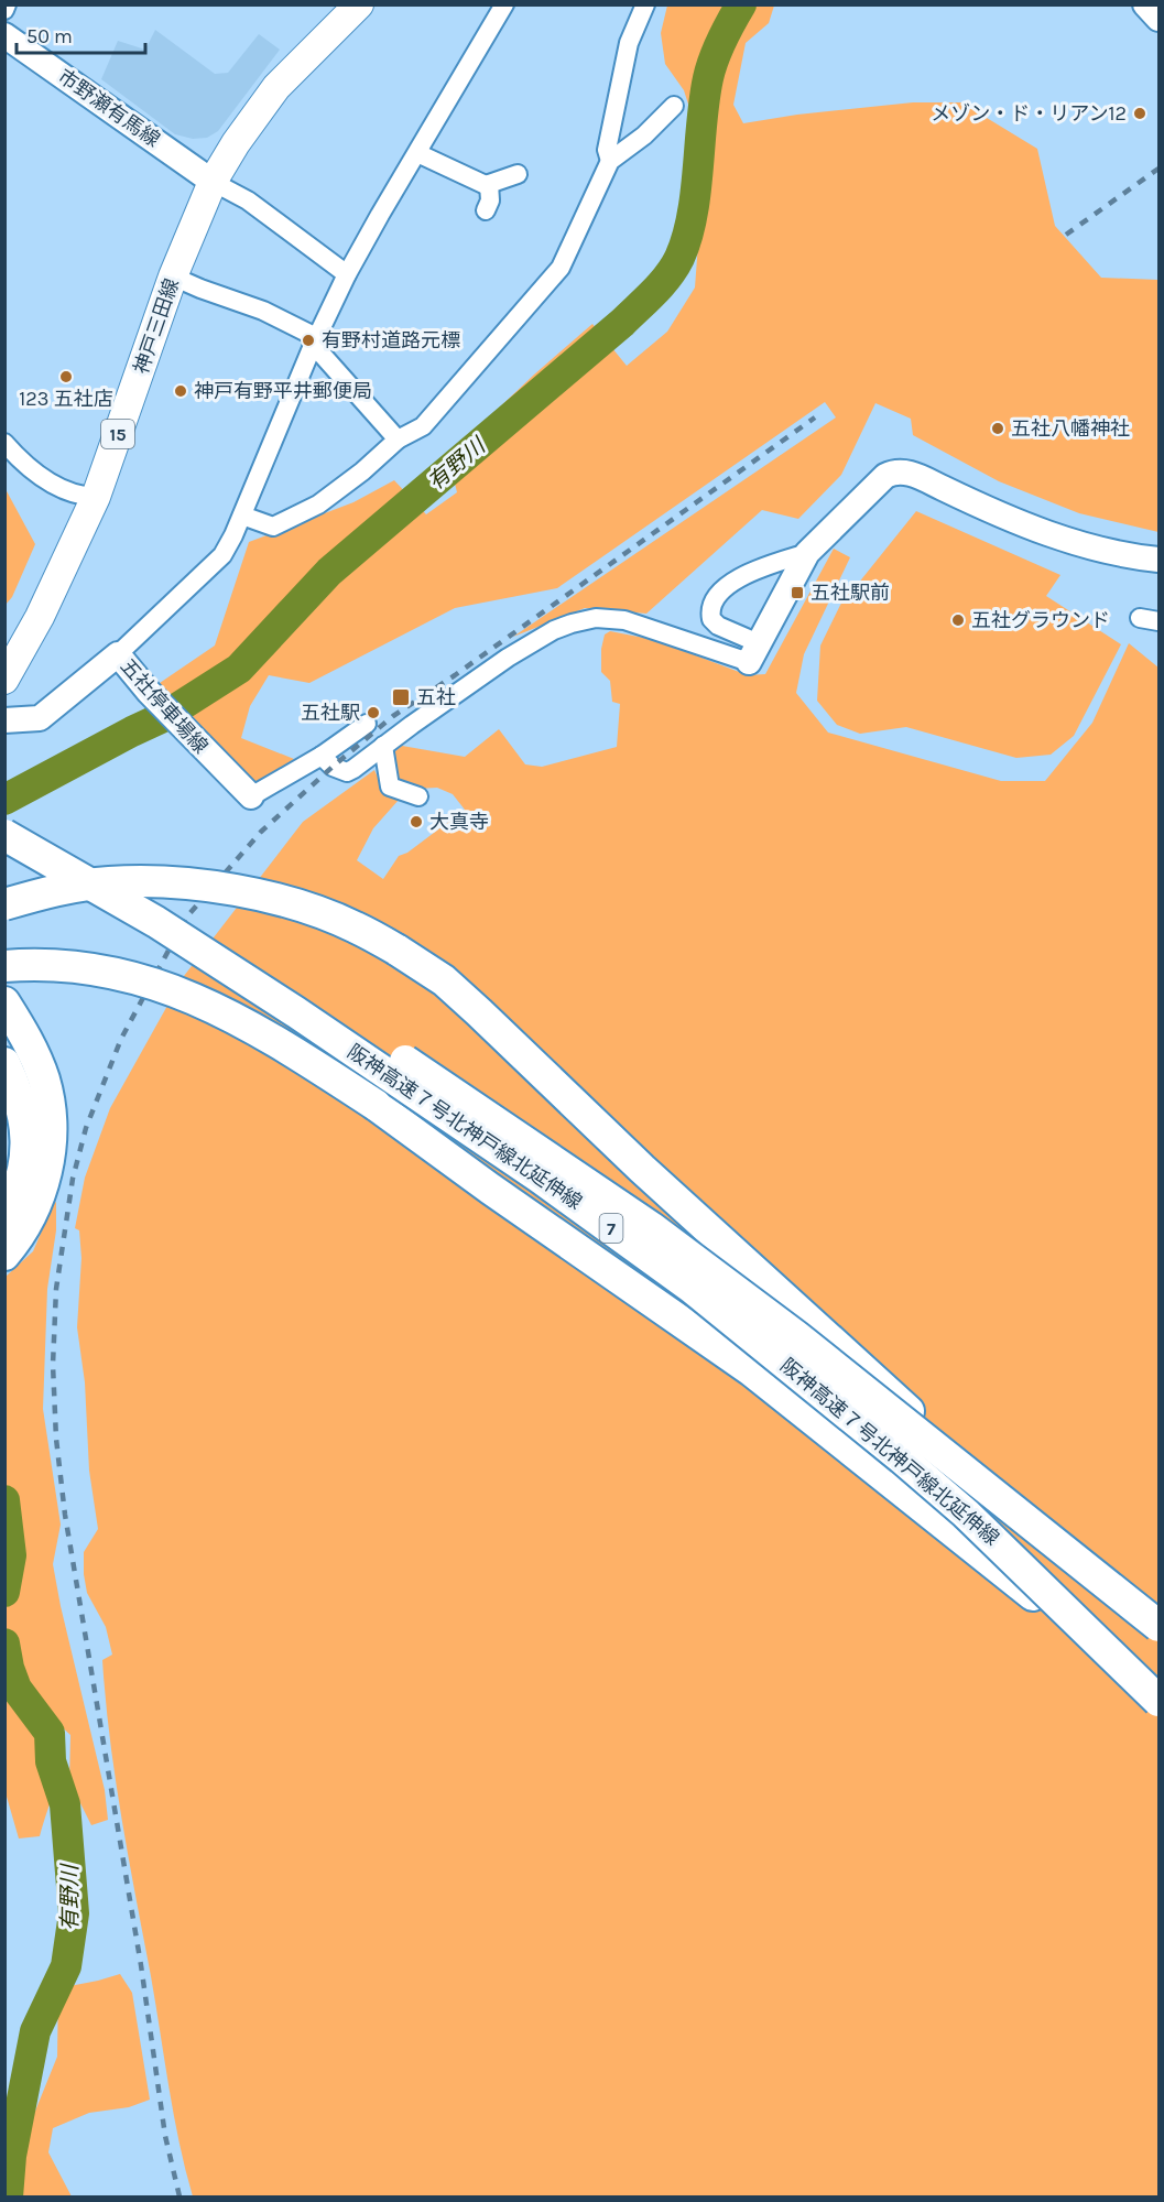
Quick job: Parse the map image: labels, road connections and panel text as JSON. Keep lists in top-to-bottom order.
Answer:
{
  "streets": {
    "highway": ["阪神高速７号北神戸線北延伸線", "7"],
    "main road": [
      "市野瀬有馬線",
      "神戸三田線",
      "15",
      "五社停車場線"
    ]
  },
  "crossings": [
    ["市野瀬有馬線", "神戸三田線"]
  ],
  "water": ["有野川"],
  "places": {
    "other": [
      "メゾン・ド・リアン12",
      "有野村道路元標",
      "123 五社店",
      "神戸有野平井郵便局",
      "五社八幡神社",
      "五社グラウンド",
      "五社駅",
      "大真寺"
    ],
    "transit": ["五社駅前", "五社"]
  },
  "scale_bar": "50 m"
}
